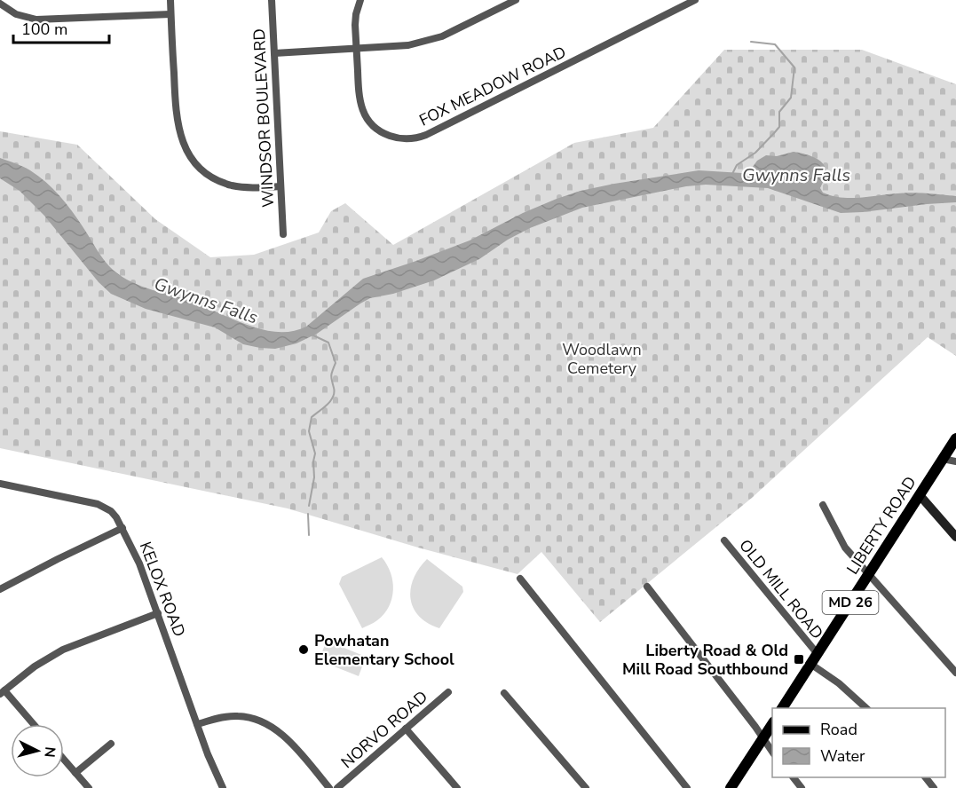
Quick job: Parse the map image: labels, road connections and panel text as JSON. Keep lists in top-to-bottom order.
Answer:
{
  "streets": {
    "main road": ["LIBERTY ROAD", "MD 26"],
    "street": [
      "FOX MEADOW ROAD",
      "WINDSOR BOULEVARD",
      "KELOX ROAD",
      "OLD MILL ROAD",
      "NORVO ROAD"
    ]
  },
  "crossings": [
    ["LIBERTY ROAD", "OLD MILL ROAD"]
  ],
  "water": ["Gwynns Falls"],
  "parks": ["Woodlawn Cemetery"],
  "places": {
    "other": ["Powhatan Elementary School"],
    "transit": ["Liberty Road & Old Mill Road Southbound"]
  },
  "legend": ["Road", "Water"],
  "scale_bar": "100 m",
  "north": "right"
}
